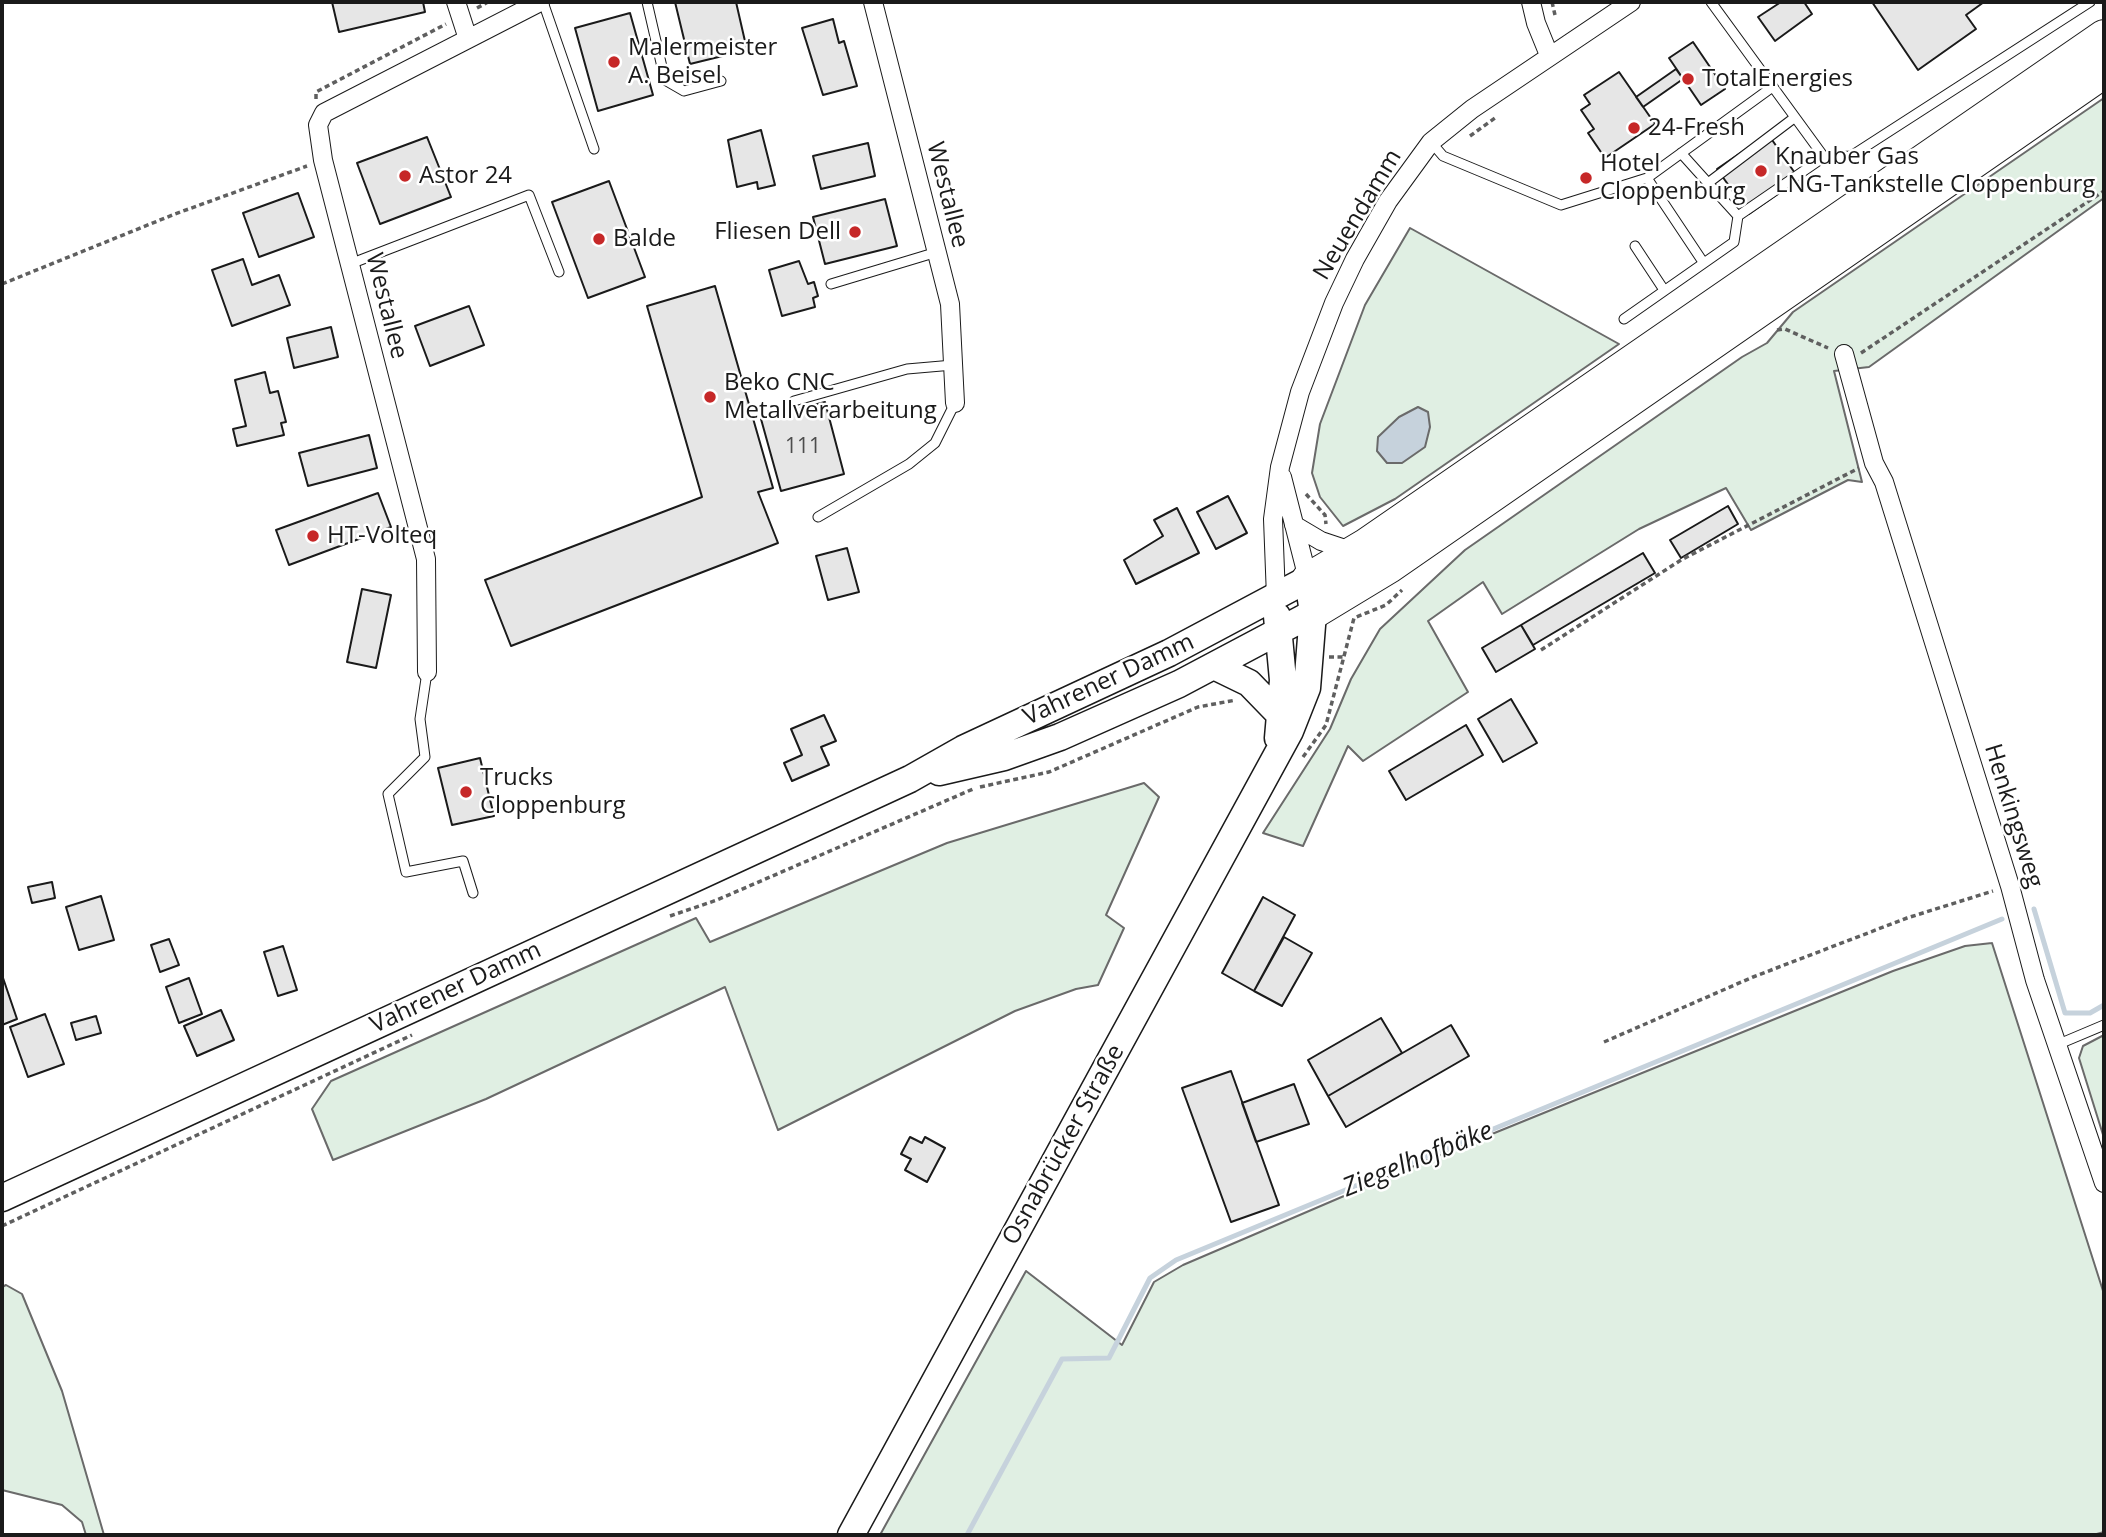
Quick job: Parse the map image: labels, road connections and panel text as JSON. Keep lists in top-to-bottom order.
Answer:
{
  "streets": {
    "main road": ["Vahrener Damm", "Osnabrücker Straße"],
    "street": ["Westallee", "Neuendamm", "Henkingsweg"]
  },
  "crossings": [
    ["Neuendamm", "Vahrener Damm"],
    ["Neuendamm", "Osnabrücker Straße"],
    ["Vahrener Damm", "Osnabrücker Straße"]
  ],
  "water": ["Ziegelhofbäke"],
  "places": [
    "Malermeister A. Beisel",
    "TotalEnergies",
    "24-Fresh",
    "Knauber Gas LNG-Tankstelle Cloppenburg",
    "Astor 24",
    "Hotel Cloppenburg",
    "Fliesen Dell",
    "Balde",
    "Beko CNC Metallverarbeitung",
    "HT-Volteq",
    "Trucks Cloppenburg"
  ],
  "house_numbers": ["111"]
}
